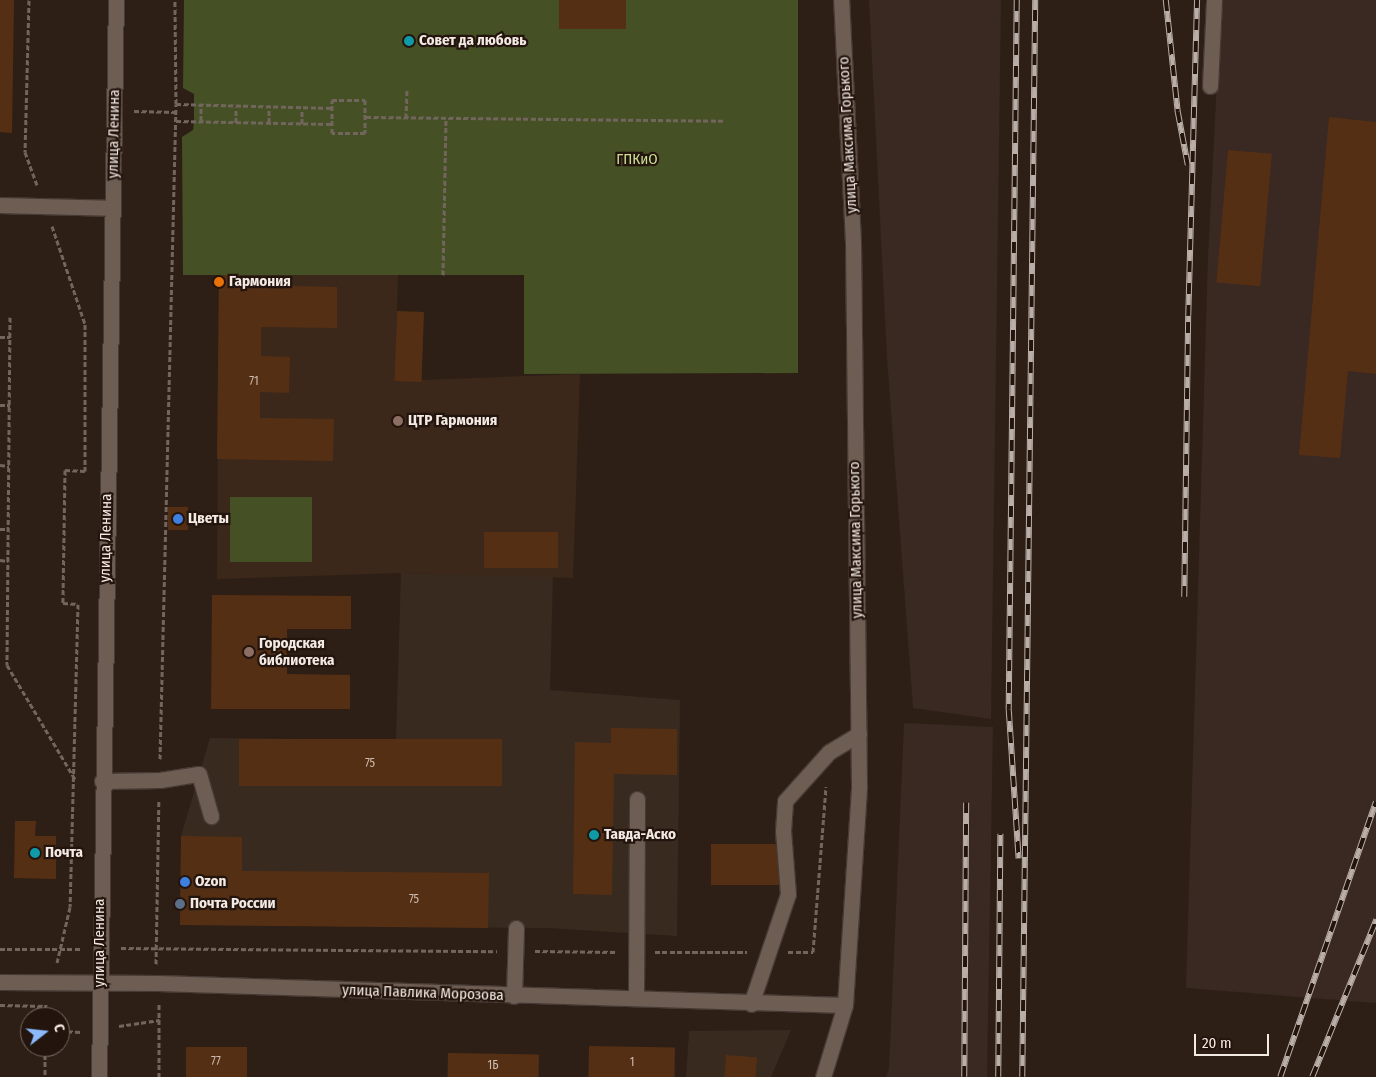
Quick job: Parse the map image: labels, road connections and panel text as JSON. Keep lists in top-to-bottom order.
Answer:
{
  "streets": {
    "street": ["улица Ленина", "улица Максима Горького", "улица Павлика Морозова"]
  },
  "crossings": [
    ["улица Ленина", "улица Павлика Морозова"],
    ["улица Максима Горького", "улица Павлика Морозова"]
  ],
  "parks": ["ГПКиО"],
  "places": [
    "Совет да любовь",
    "Гармония",
    "ЦТР Гармония",
    "Цветы",
    "Городская библиотека",
    "Тавда-Аско",
    "Почта",
    "Ozon",
    "Почта России"
  ],
  "house_numbers": [
    "71",
    "75",
    "75",
    "77",
    "1",
    "1Б"
  ],
  "scale_bar": "20 m",
  "north": "right"
}
